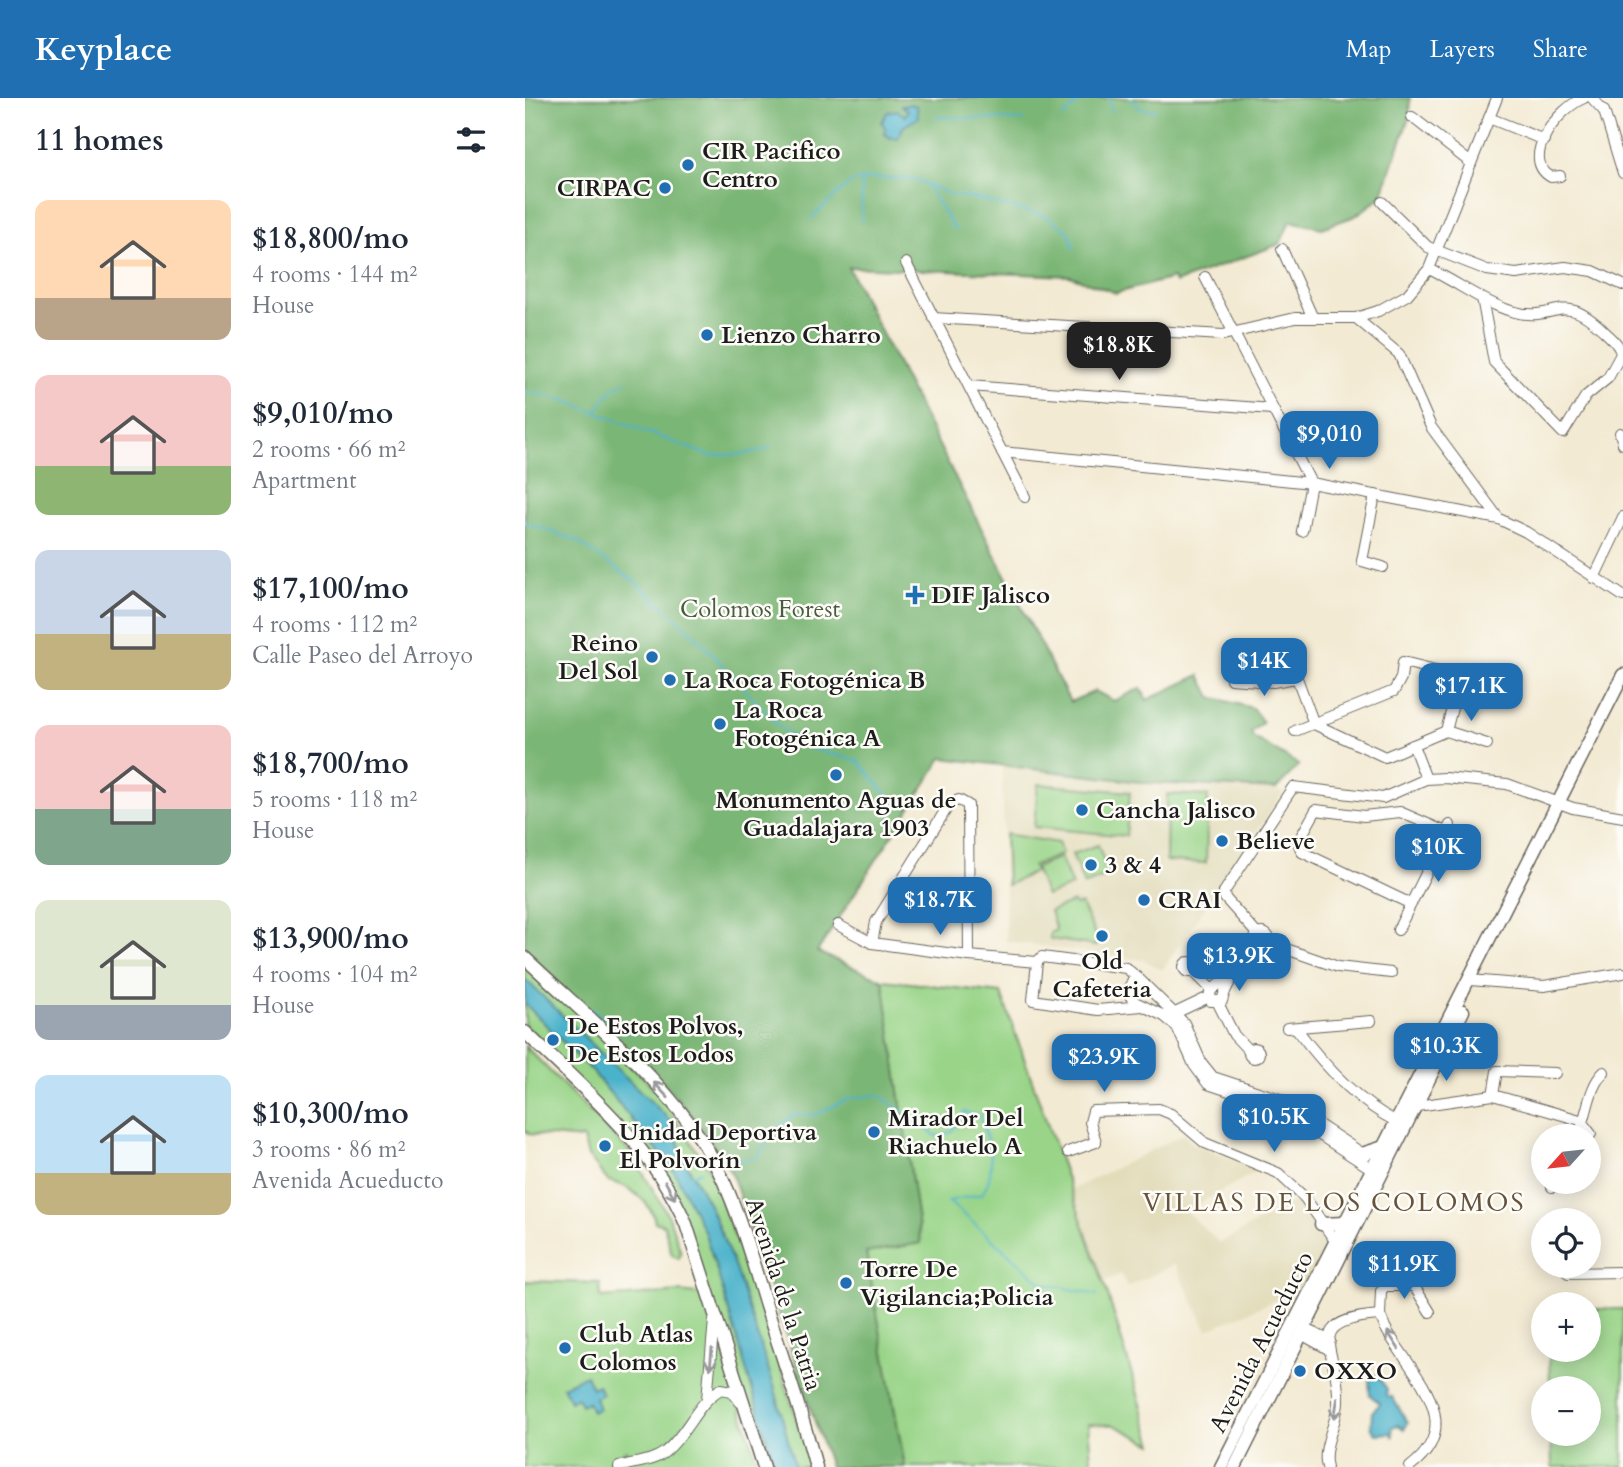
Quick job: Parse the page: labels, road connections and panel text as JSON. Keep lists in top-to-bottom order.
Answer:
{
  "streets": {
    "main road": ["Avenida de la Patria", "Avenida Acueducto"]
  },
  "districts": ["VILLAS DE LOS COLOMOS"],
  "parks": ["Colomos Forest"],
  "places": {
    "other": [
      "CIR Pacifico Centro",
      "CIRPAC",
      "Lienzo Charro",
      "Reino Del Sol",
      "La Roca Fotogénica B",
      "La Roca Fotogénica A",
      "Monumento Aguas de Guadalajara 1903",
      "Cancha Jalisco",
      "Believe",
      "3 & 4",
      "CRAI",
      "Old Cafeteria",
      "De Estos Polvos, De Estos Lodos",
      "Mirador Del Riachuelo A",
      "Unidad Deportiva El Polvorín",
      "Torre De Vigilancia;Policia",
      "Club Atlas Colomos",
      "OXXO"
    ],
    "health": ["DIF Jalisco"]
  },
  "north": "bottom left",
  "page": {
    "header": "Keyplace",
    "nav": ["Map", "Layers", "Share"],
    "heading": "11 homes",
    "list": [
      {
        "name": "$18,800/mo",
        "note": "4 rooms · 144 m² · House"
      },
      {
        "name": "$9,010/mo",
        "note": "2 rooms · 66 m² · Apartment"
      },
      {
        "name": "$17,100/mo",
        "note": "4 rooms · 112 m² · Calle Paseo del Arroyo"
      },
      {
        "name": "$18,700/mo",
        "note": "5 rooms · 118 m² · House"
      },
      {
        "name": "$13,900/mo",
        "note": "4 rooms · 104 m² · House"
      },
      {
        "name": "$10,300/mo",
        "note": "3 rooms · 86 m² · Avenida Acueducto"
      }
    ],
    "price": [
      "$18.8K",
      "$9,010",
      "$14K",
      "$17.1K",
      "$10K",
      "$18.7K",
      "$13.9K",
      "$10.3K",
      "$23.9K",
      "$10.5K",
      "$11.9K"
    ],
    "map_buttons": ["+", "−"]
  }
}
